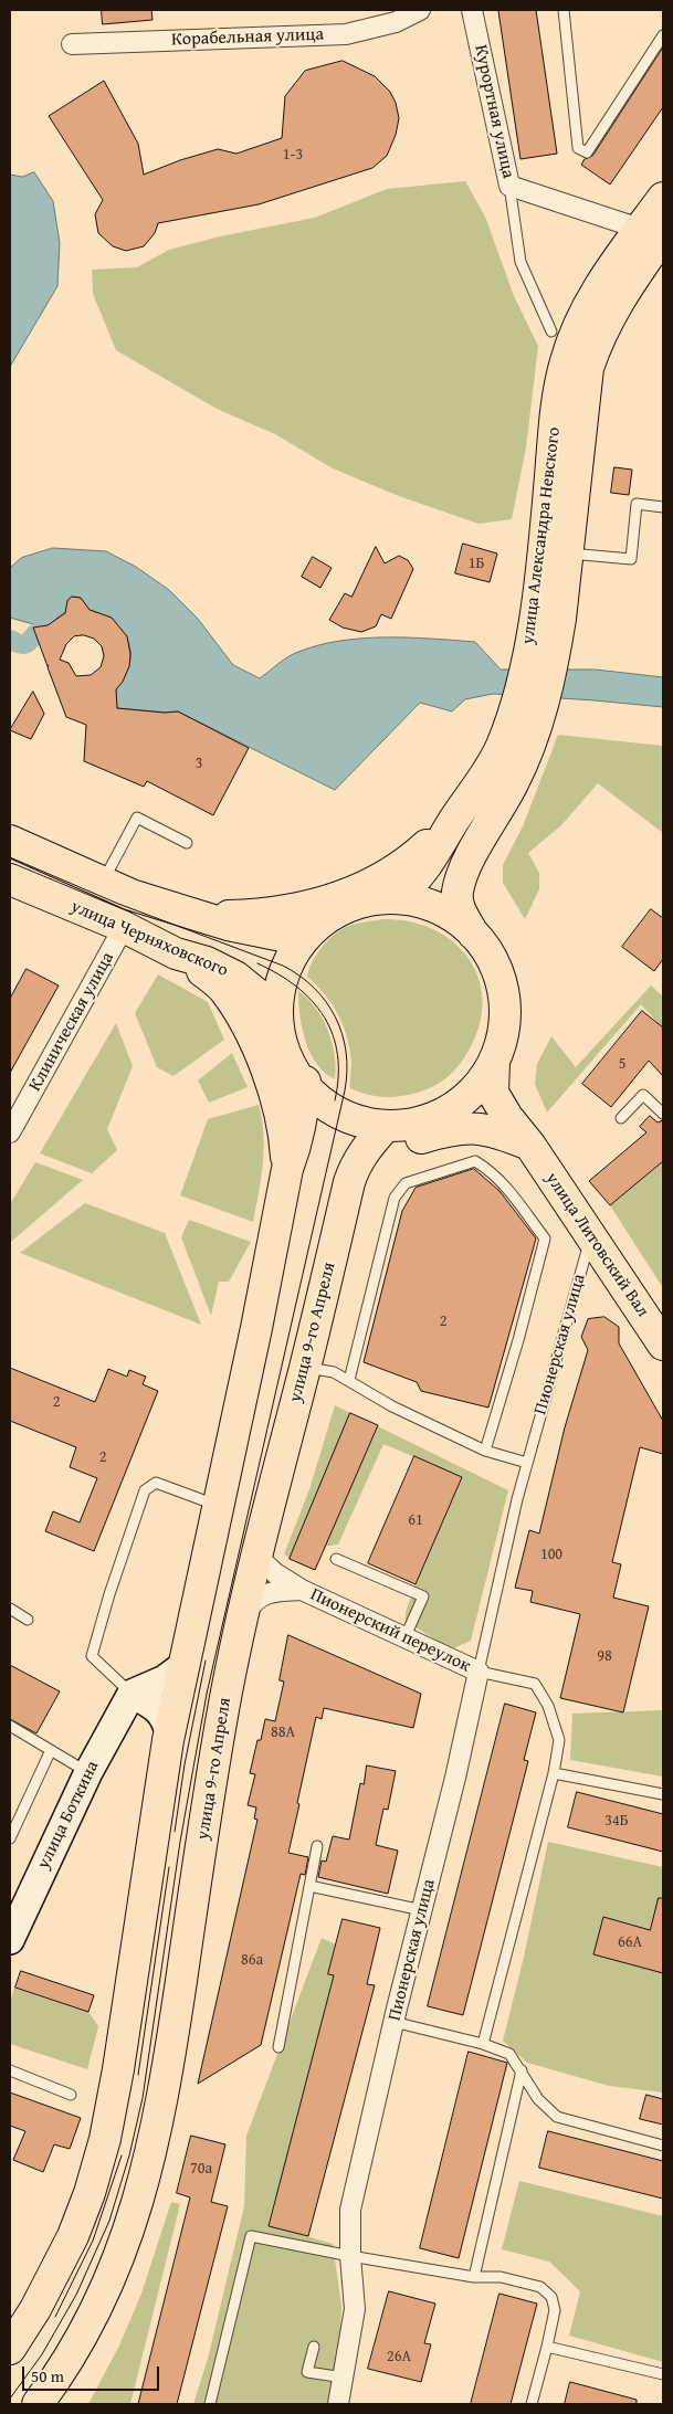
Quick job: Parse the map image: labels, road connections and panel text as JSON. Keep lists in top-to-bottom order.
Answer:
{
  "streets": {
    "main road": [
      "улица Александра Невского",
      "улица Черняховского",
      "улица Литовский Вал",
      "улица 9-го Апреля"
    ],
    "street": [
      "Корабельная улица",
      "Курортная улица",
      "Клиническая улица",
      "Пионерская улица",
      "Пионерский переулок",
      "улица Боткина"
    ]
  },
  "crossings": [
    ["Курортная улица", "улица Александра Невского"],
    ["улица Александра Невского", "улица Литовский Вал"],
    ["улица Черняховского", "Клиническая улица"],
    ["улица Литовский Вал", "Пионерская улица"],
    ["улица 9-го Апреля", "Пионерский переулок"],
    ["Пионерская улица", "Пионерский переулок"]
  ],
  "house_numbers": [
    "1-3",
    "1Б",
    "3",
    "5",
    "2",
    "2",
    "2",
    "61",
    "100",
    "98",
    "88А",
    "34Б",
    "66А",
    "86а",
    "70а",
    "26А"
  ],
  "scale_bar": "50 m"
}
